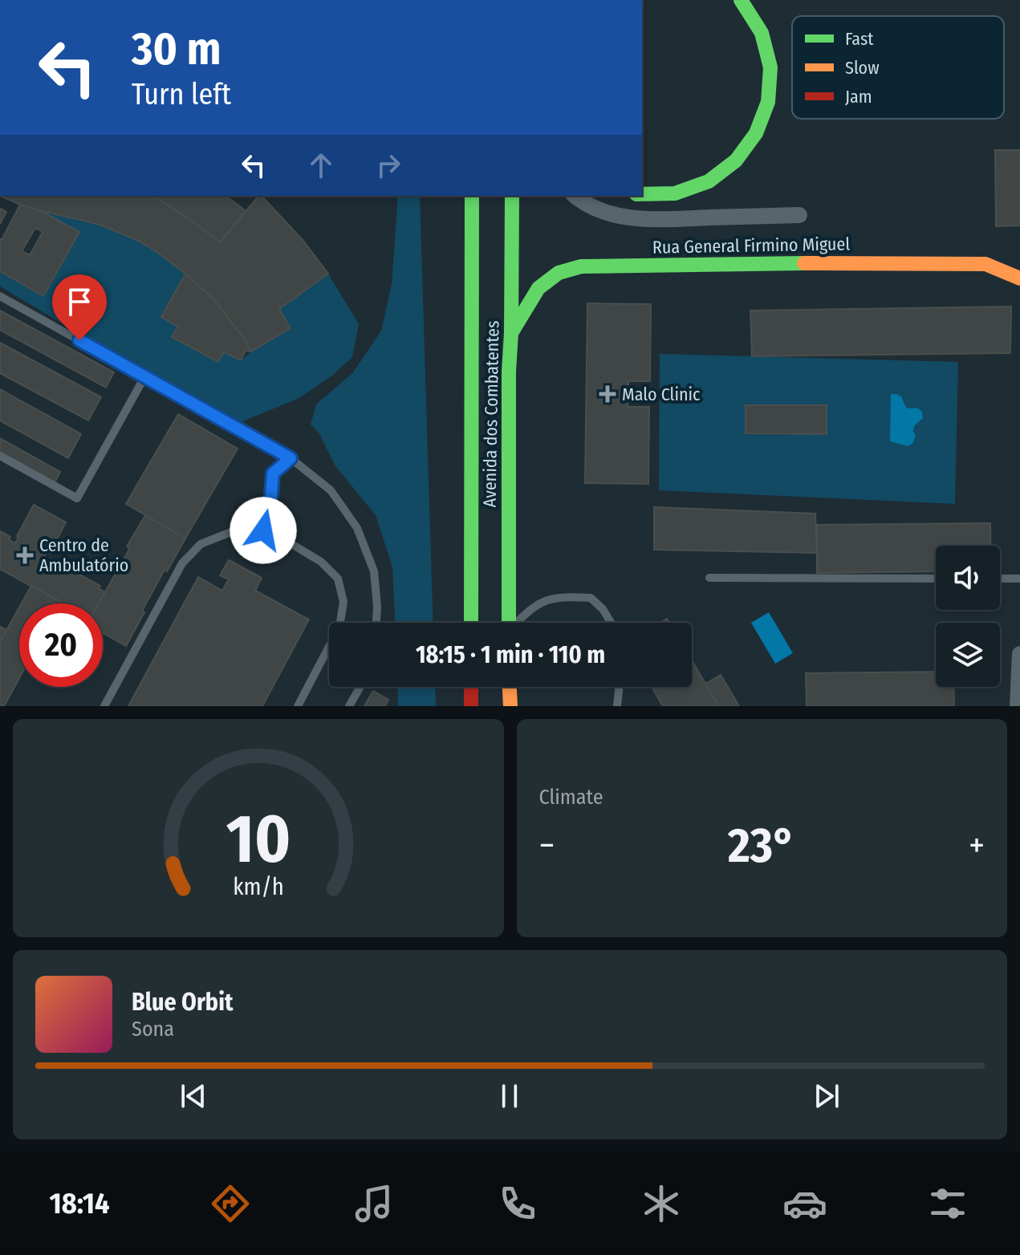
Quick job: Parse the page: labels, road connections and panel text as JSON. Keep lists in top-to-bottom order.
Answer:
{
  "streets": {
    "main road": ["Rua General Firmino Miguel", "Avenida dos Combatentes"]
  },
  "crossings": [
    ["Rua General Firmino Miguel", "Avenida dos Combatentes"]
  ],
  "places": {
    "health": ["Malo Clinic", "Centro de Ambulatório"]
  },
  "legend": ["Fast", "Slow", "Jam"],
  "page": {
    "turn": ["30 m", "Turn left"],
    "limit": "20",
    "trip": "18:15 · 1 min · 110 m",
    "tile": "Climate",
    "heat": ["−", "23°", "+"],
    "song": ["Blue Orbit", "Sona"],
    "tabs": "18:14",
    "gauge": ["10", "km/h"]
  }
}
